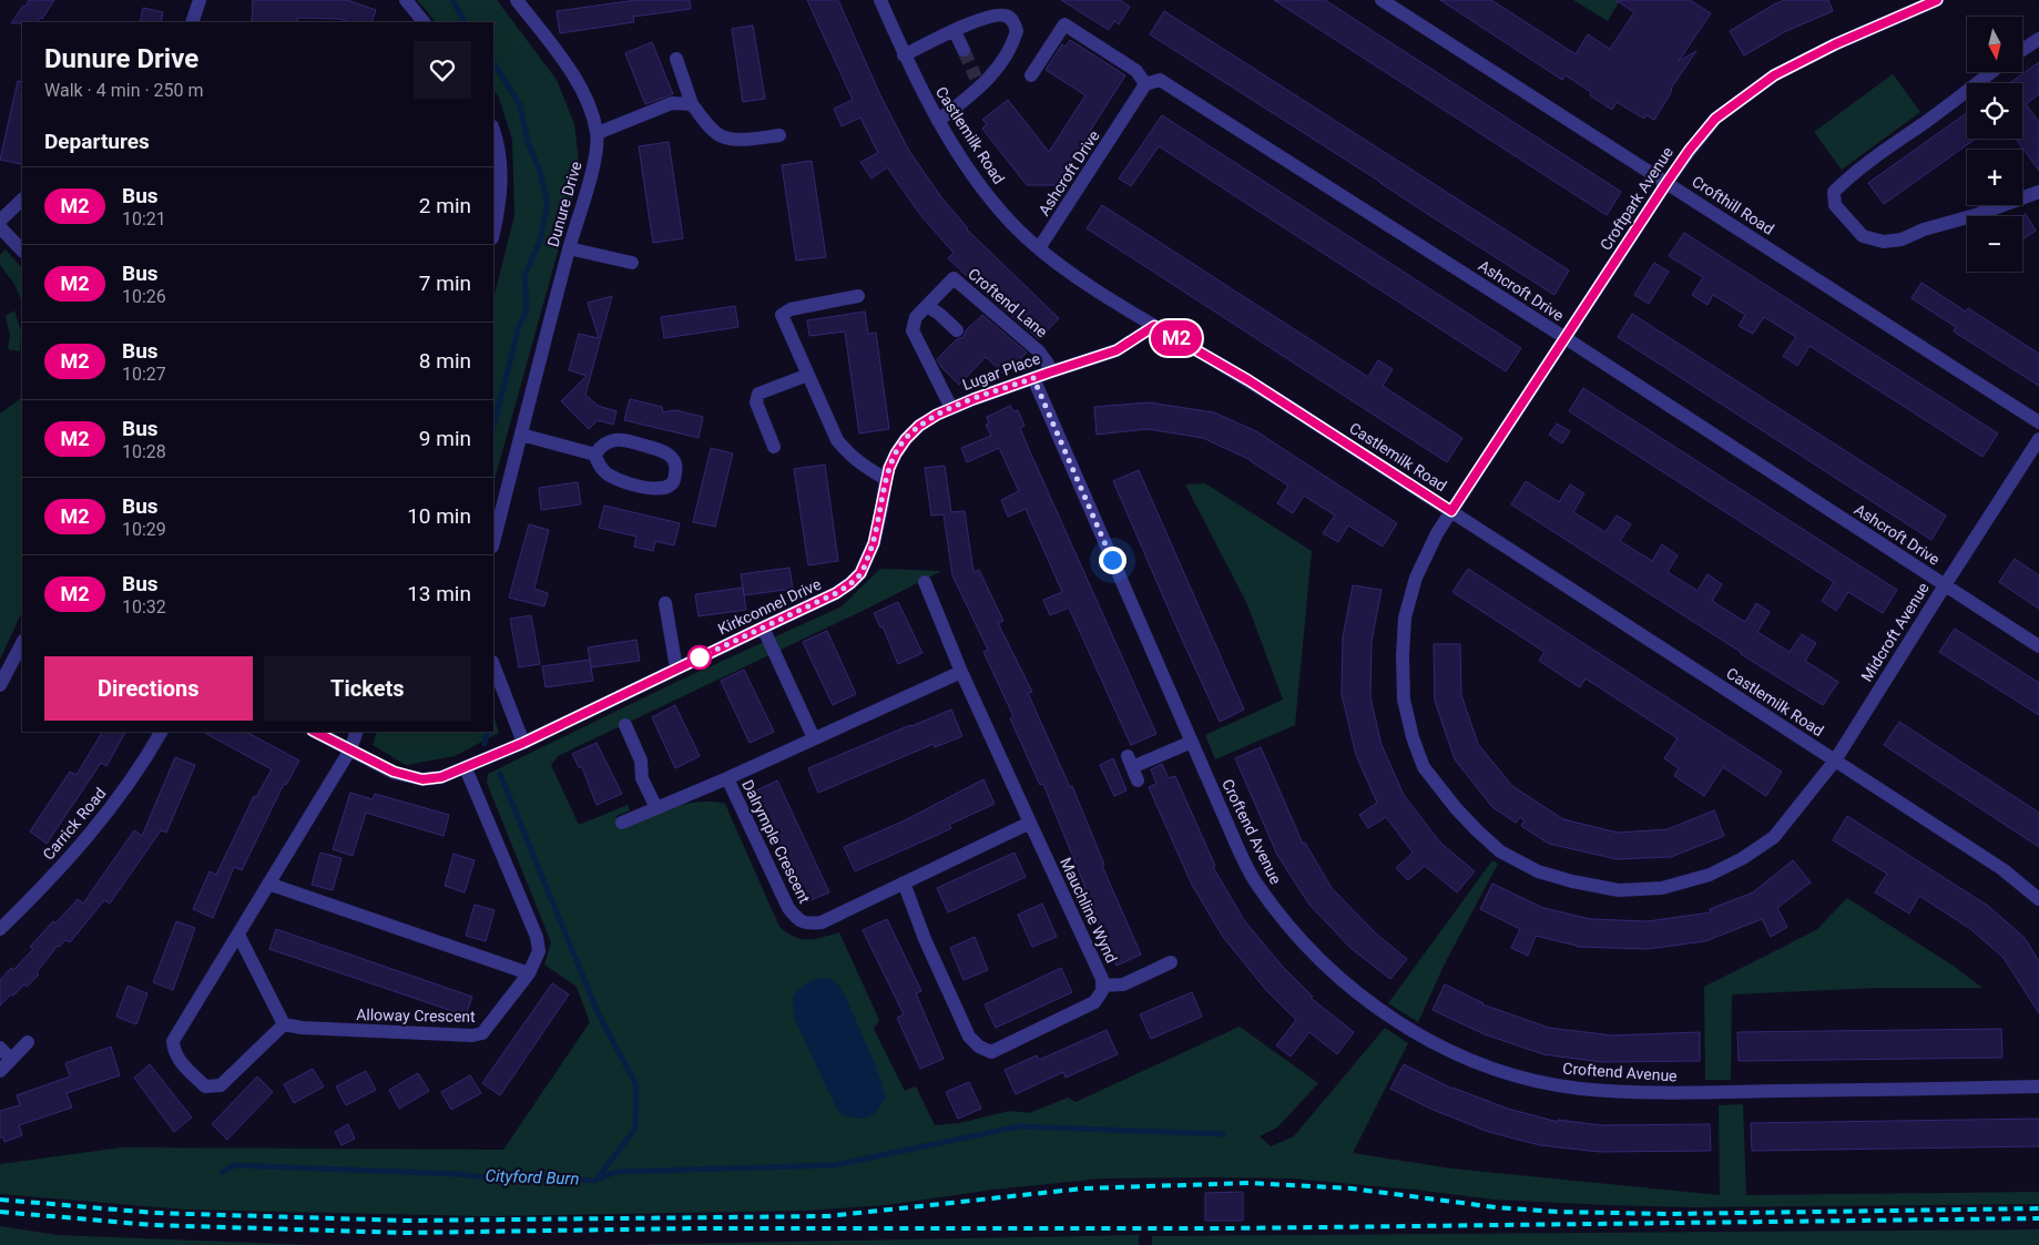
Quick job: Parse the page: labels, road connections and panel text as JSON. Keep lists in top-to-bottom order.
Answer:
{
  "streets": {
    "street": [
      "Castlemilk Road",
      "Ashcroft Drive",
      "Croftpark Avenue",
      "Dunure Drive",
      "Crofthill Road",
      "Croftend Lane",
      "Lugar Place",
      "Kirkconnel Drive",
      "Midcroft Avenue",
      "Carrick Road",
      "Croftend Avenue",
      "Dalrymple Crescent",
      "Mauchline Wynd",
      "Alloway Crescent"
    ]
  },
  "crossings": [
    ["Castlemilk Road", "Ashcroft Drive"],
    ["Castlemilk Road", "Croftpark Avenue"],
    ["Castlemilk Road", "Lugar Place"],
    ["Castlemilk Road", "Midcroft Avenue"],
    ["Ashcroft Drive", "Croftpark Avenue"],
    ["Ashcroft Drive", "Midcroft Avenue"],
    ["Croftpark Avenue", "Crofthill Road"],
    ["Croftpark Avenue", "Midcroft Avenue"],
    ["Croftend Lane", "Lugar Place"],
    ["Lugar Place", "Kirkconnel Drive"],
    ["Lugar Place", "Croftend Avenue"],
    ["Kirkconnel Drive", "Alloway Crescent"],
    ["Dalrymple Crescent", "Mauchline Wynd"]
  ],
  "water": ["Cityford Burn"],
  "lines": ["bus line M2"],
  "north": "bottom",
  "page": {
    "on_map": "M2",
    "map_buttons": ["+", "−"],
    "heading": [
      ["Dunure Drive", "Walk · 4 min · 250 m"],
      "Departures"
    ],
    "list": [
      {
        "mark": "M2",
        "name": "Bus",
        "note": "10:21",
        "value": "2 min"
      },
      {
        "mark": "M2",
        "name": "Bus",
        "note": "10:26",
        "value": "7 min"
      },
      {
        "mark": "M2",
        "name": "Bus",
        "note": "10:27",
        "value": "8 min"
      },
      {
        "mark": "M2",
        "name": "Bus",
        "note": "10:28",
        "value": "9 min"
      },
      {
        "mark": "M2",
        "name": "Bus",
        "note": "10:29",
        "value": "10 min"
      },
      {
        "mark": "M2",
        "name": "Bus",
        "note": "10:32",
        "value": "13 min"
      }
    ],
    "buttons": ["Directions", "Tickets"]
  }
}
